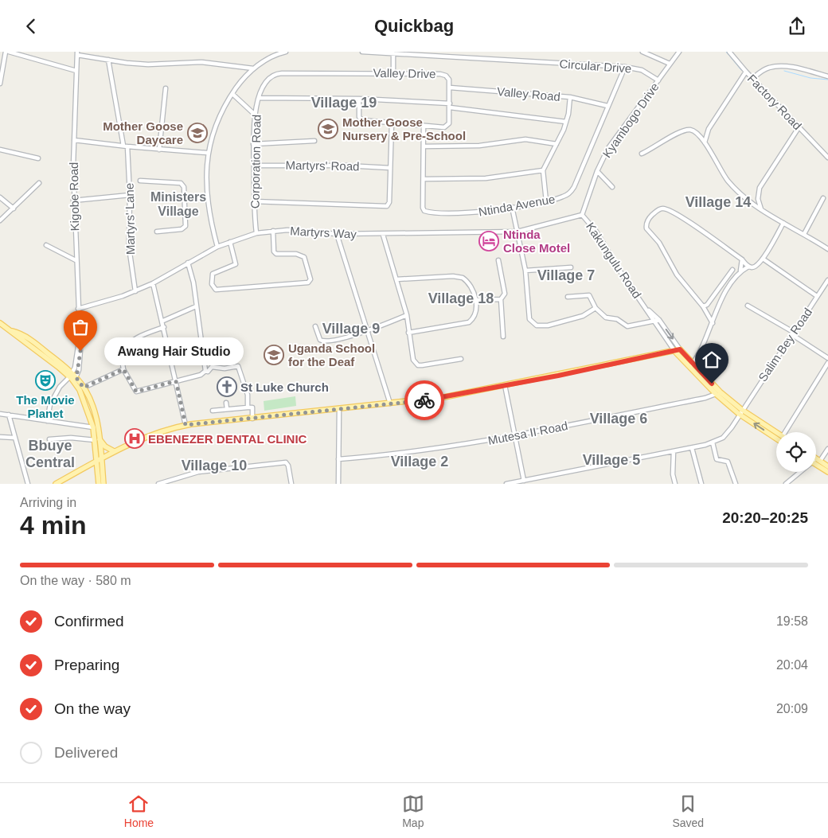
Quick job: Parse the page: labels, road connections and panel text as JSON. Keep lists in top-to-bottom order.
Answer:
{
  "streets": {
    "main road": ["Kakungulu Road"],
    "street": [
      "Circular Drive",
      "Valley Drive",
      "Valley Road",
      "Factory Road",
      "Kyambogo Drive",
      "Corporation Road",
      "Martyrs' Road",
      "Kigobe Road",
      "Ntinda Avenue",
      "Martyrs' Lane",
      "Martyrs Way",
      "Salim Bey Road",
      "Mutesa II Road"
    ]
  },
  "crossings": [
    ["Circular Drive", "Kyambogo Drive"],
    ["Circular Drive", "Ntinda Avenue"],
    ["Valley Drive", "Valley Road"],
    ["Valley Drive", "Corporation Road"],
    ["Valley Road", "Ntinda Avenue"],
    ["Kyambogo Drive", "Martyrs Way"],
    ["Kyambogo Drive", "Kakungulu Road"],
    ["Corporation Road", "Martyrs' Road"],
    ["Corporation Road", "Martyrs Way"],
    ["Kigobe Road", "Martyrs Way"],
    ["Martyrs' Lane", "Martyrs Way"],
    ["Martyrs Way", "Kakungulu Road"],
    ["Kakungulu Road", "Mutesa II Road"]
  ],
  "districts": [
    "Village 19",
    "Ministers Village",
    "Village 14",
    "Village 7",
    "Village 18",
    "Village 9",
    "Village 6",
    "Bbuye Central",
    "Village 5",
    "Village 2",
    "Village 10"
  ],
  "places": {
    "school or university": ["Mother Goose Nursery & Pre-School", "Mother Goose Daycare", "Uganda School for the Deaf"],
    "hotel": ["Ntinda Close Motel"],
    "other": ["Awang Hair Studio"],
    "theatre": ["The Movie Planet"],
    "church": ["St Luke Church"],
    "hospital": ["EBENEZER DENTAL CLINIC"]
  },
  "page": {
    "header": "Quickbag",
    "bubble": "Awang Hair Studio",
    "heading": ["4 min", "Arriving in", "20:20–20:25"],
    "bar": "On the way · 580 m",
    "list": [
      ["Confirmed", "19:58"],
      ["Preparing", "20:04"],
      ["On the way", "20:09"],
      "Delivered"
    ],
    "tabs": ["Home", "Map", "Saved"]
  }
}
